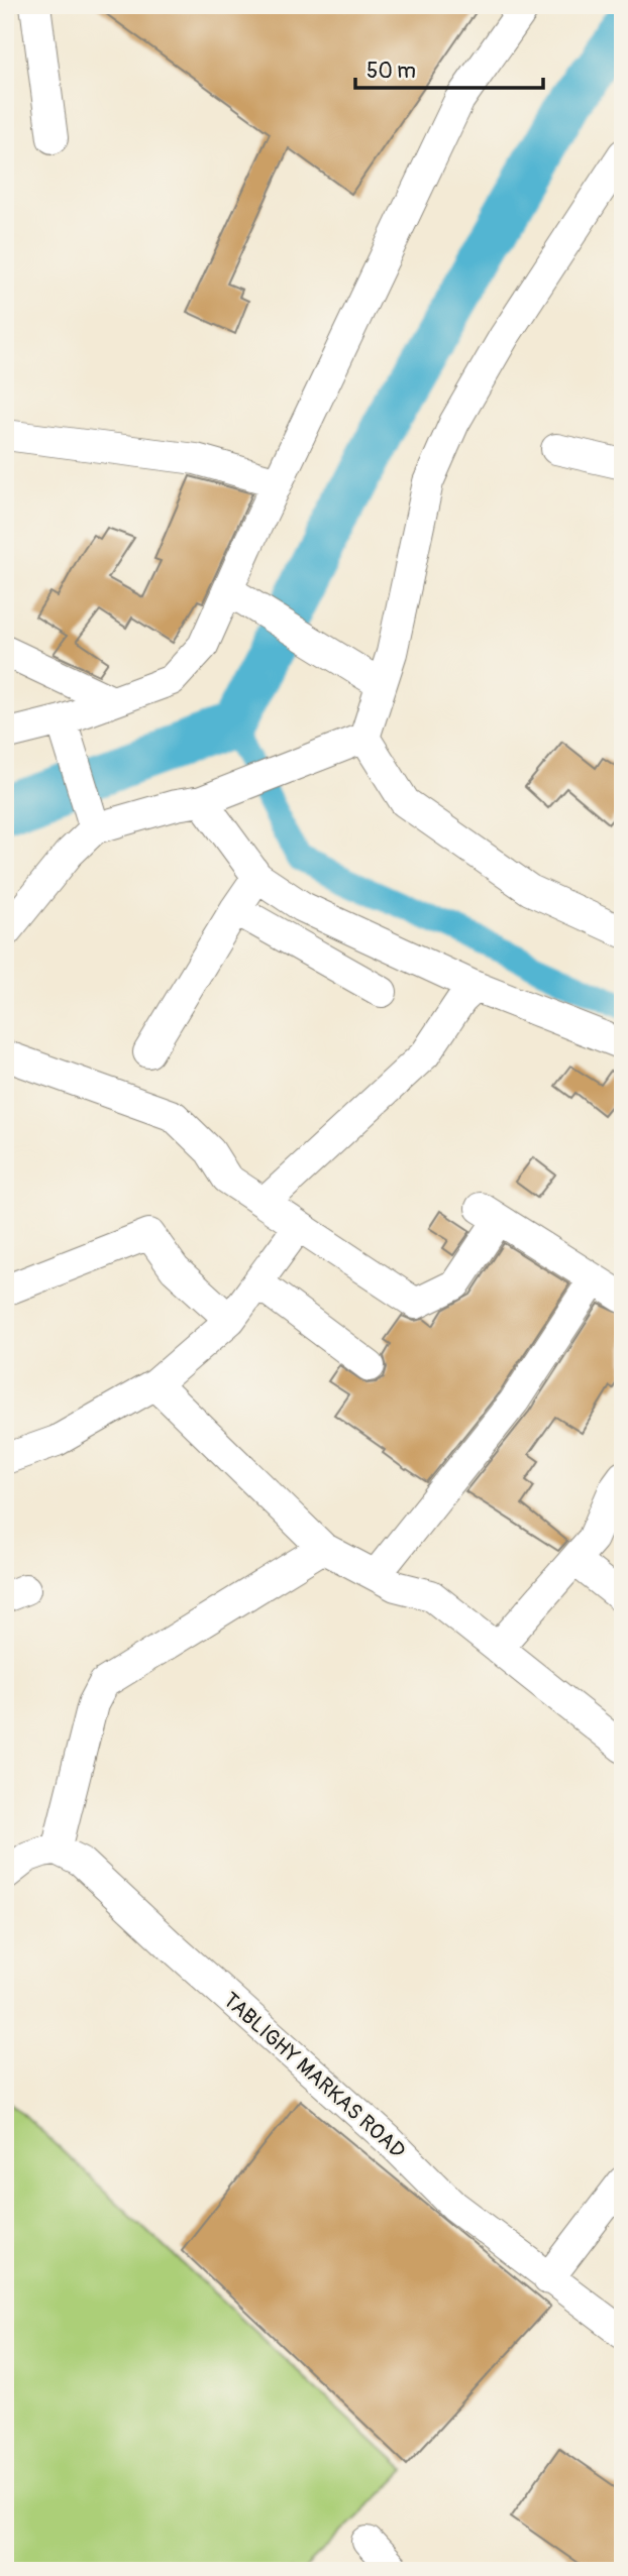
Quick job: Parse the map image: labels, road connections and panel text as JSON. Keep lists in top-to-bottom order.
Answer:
{
  "streets": {
    "street": ["TABLIGHY MARKAS ROAD"]
  },
  "scale_bar": "50 m"
}
